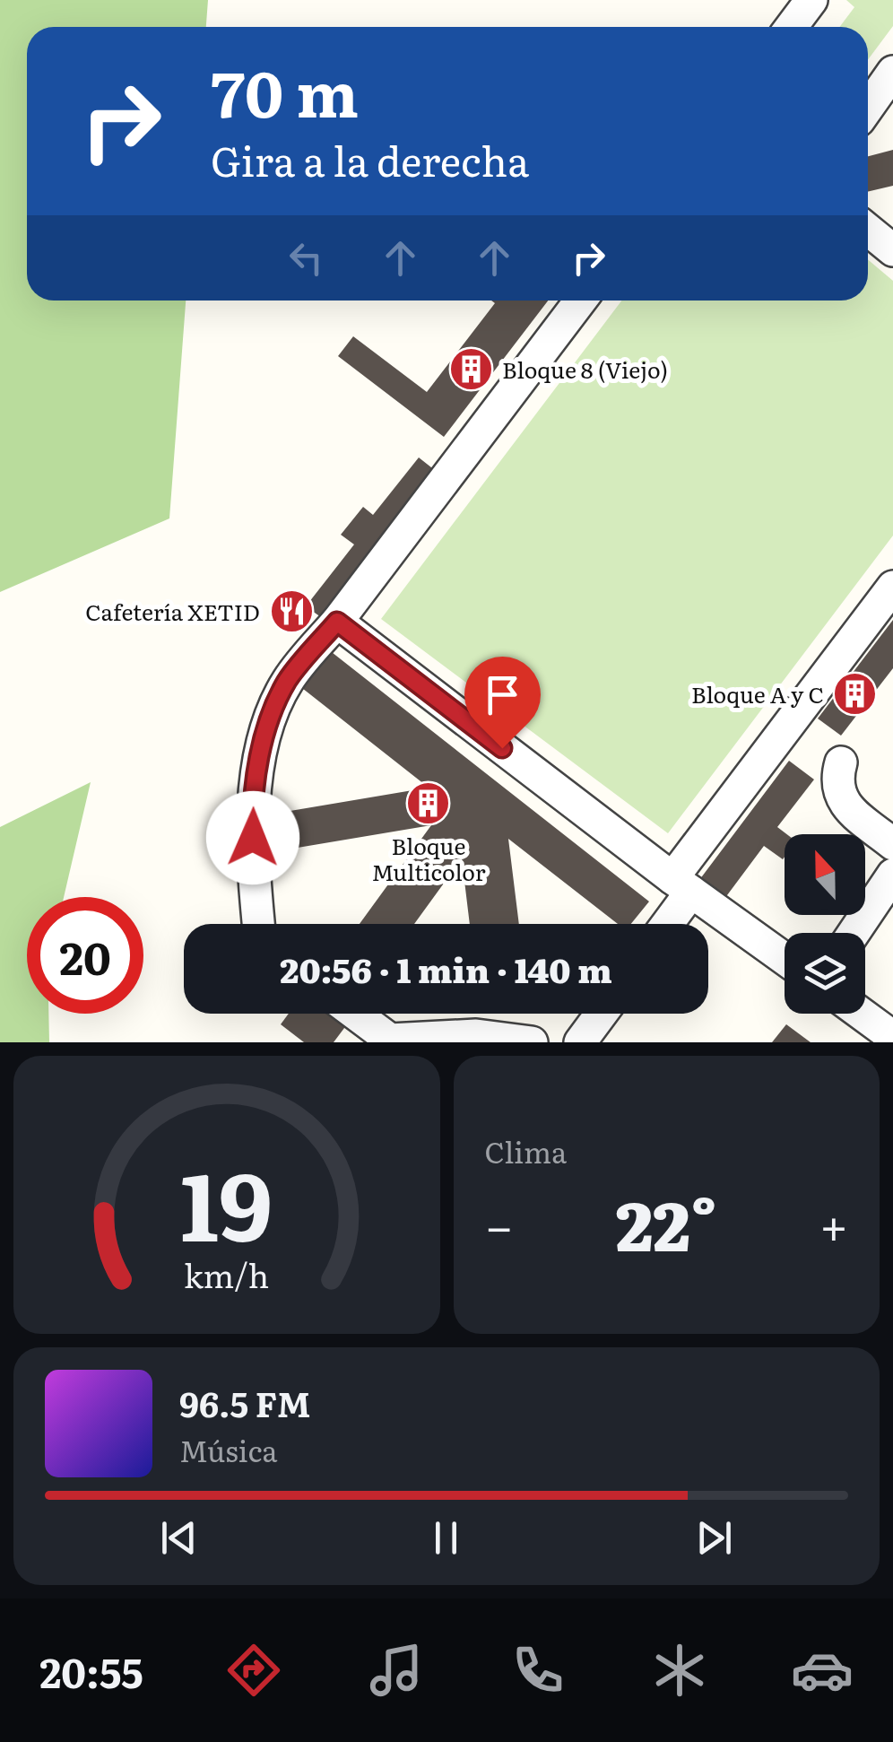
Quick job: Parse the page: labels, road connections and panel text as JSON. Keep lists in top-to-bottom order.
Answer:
{
  "places": {
    "building": ["Bloque 8 (Viejo)", "Bloque A y C", "Bloque Multicolor"],
    "restaurant": ["Cafetería XETID"]
  },
  "north": "top",
  "page": {
    "turn": ["70 m", "Gira a la derecha"],
    "limit": "20",
    "trip": "20:56 · 1 min · 140 m",
    "tile": "Clima",
    "heat": ["−", "22°", "+"],
    "song": ["96.5 FM", "Música"],
    "tabs": "20:55",
    "gauge": ["19", "km/h"]
  }
}
